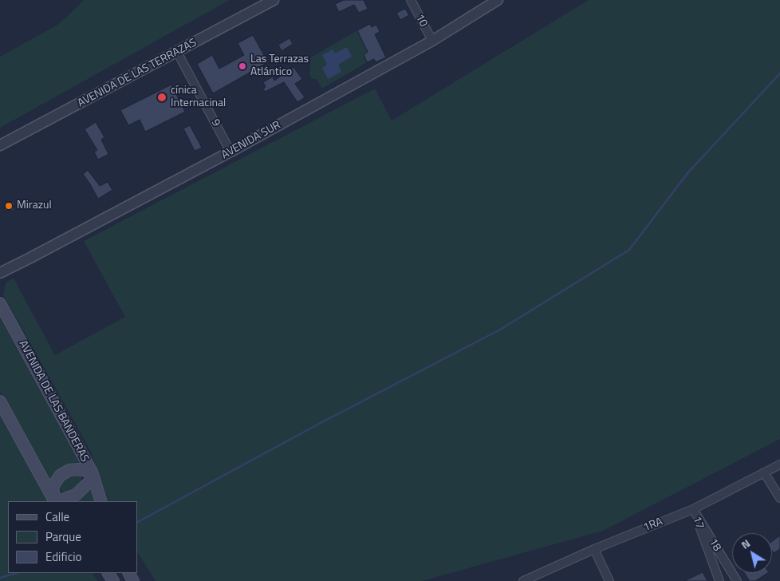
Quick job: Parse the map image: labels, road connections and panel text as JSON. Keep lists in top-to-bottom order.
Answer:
{
  "streets": {
    "main road": ["AVENIDA DE LAS BANDERAS"],
    "street": [
      "10",
      "AVENIDA DE LAS TERRAZAS",
      "9",
      "AVENIDA SUR",
      "17",
      "1RA",
      "18"
    ]
  },
  "crossings": [
    ["10", "AVENIDA SUR"],
    ["AVENIDA DE LAS TERRAZAS", "9"],
    ["9", "AVENIDA SUR"],
    ["17", "1RA"],
    ["17", "18"],
    ["1RA", "18"]
  ],
  "places": ["Las Terrazas Atlántico", "cínica Internacinal", "Mirazul"],
  "legend": ["Calle", "Parque", "Edificio"],
  "north": "top left"
}
